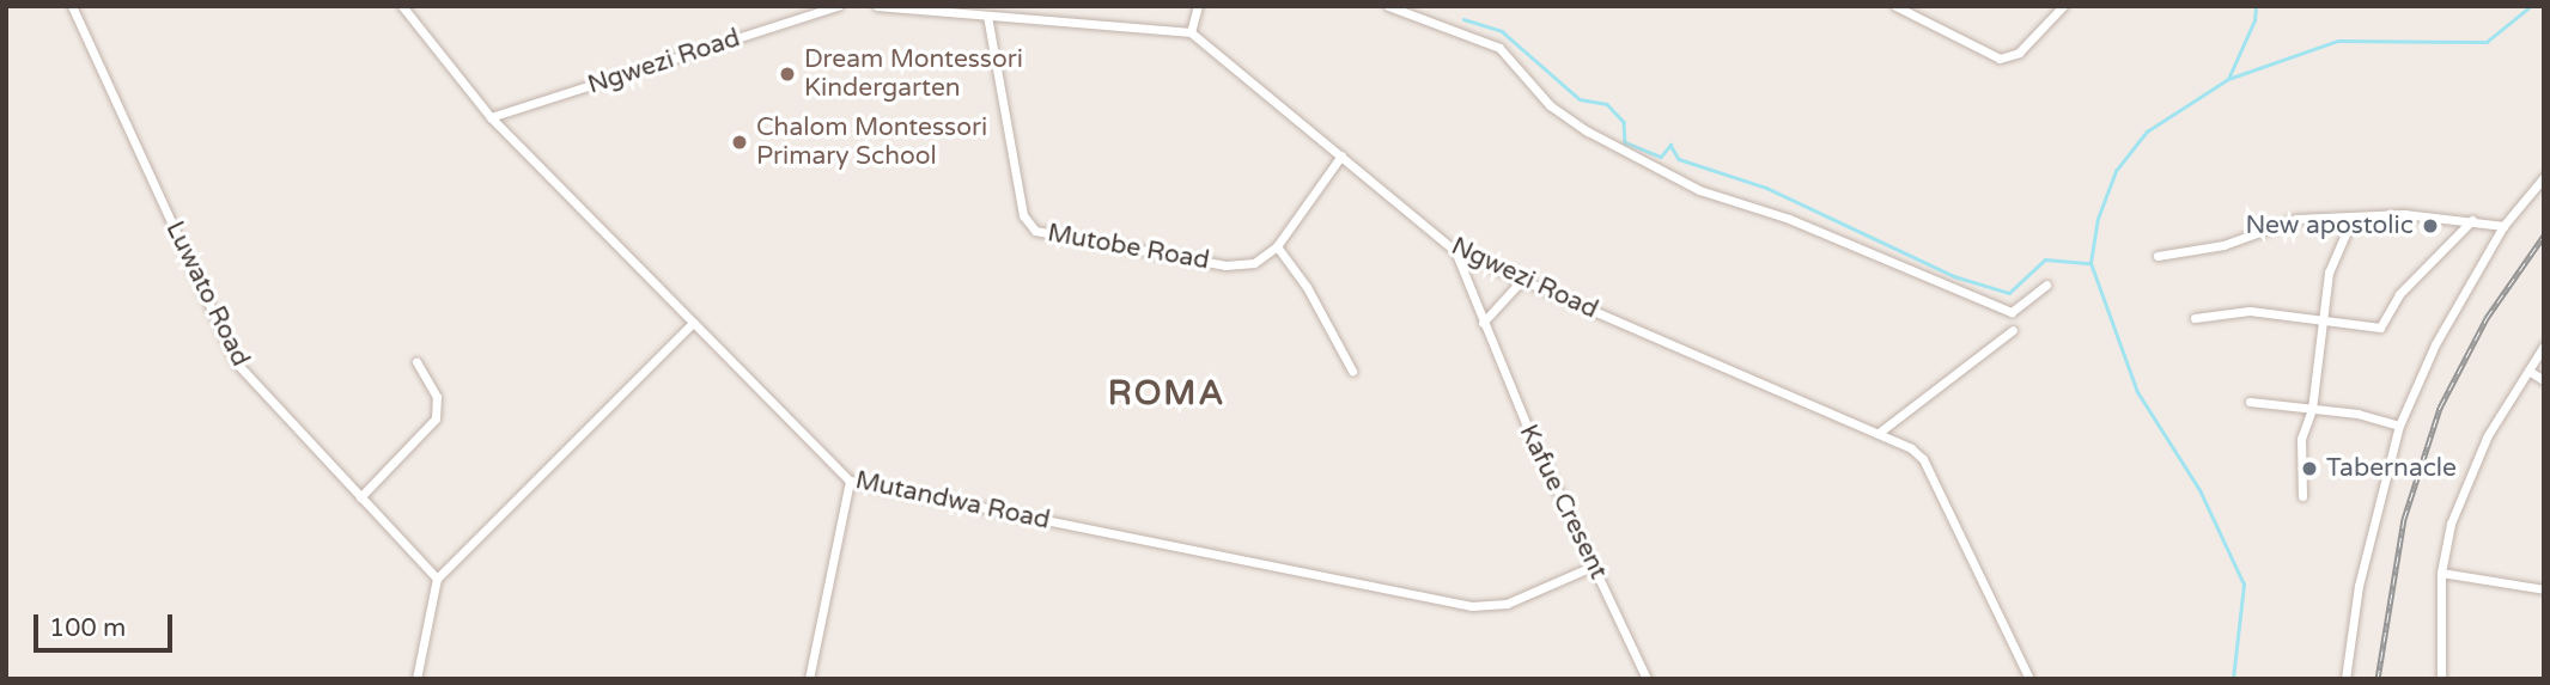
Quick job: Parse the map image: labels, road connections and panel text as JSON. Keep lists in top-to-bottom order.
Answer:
{
  "streets": {
    "street": [
      "Ngwezi Road",
      "Mutobe Road",
      "Luwato Road",
      "Mutandwa Road",
      "Kafue Cresent"
    ]
  },
  "crossings": [
    ["Ngwezi Road", "Mutobe Road"],
    ["Ngwezi Road", "Mutandwa Road"],
    ["Ngwezi Road", "Kafue Cresent"],
    ["Mutandwa Road", "Kafue Cresent"]
  ],
  "districts": ["ROMA"],
  "places": [
    "Dream Montessori Kindergarten",
    "Chalom Montessori Primary School",
    "New apostolic",
    "Tabernacle"
  ],
  "scale_bar": "100 m"
}
